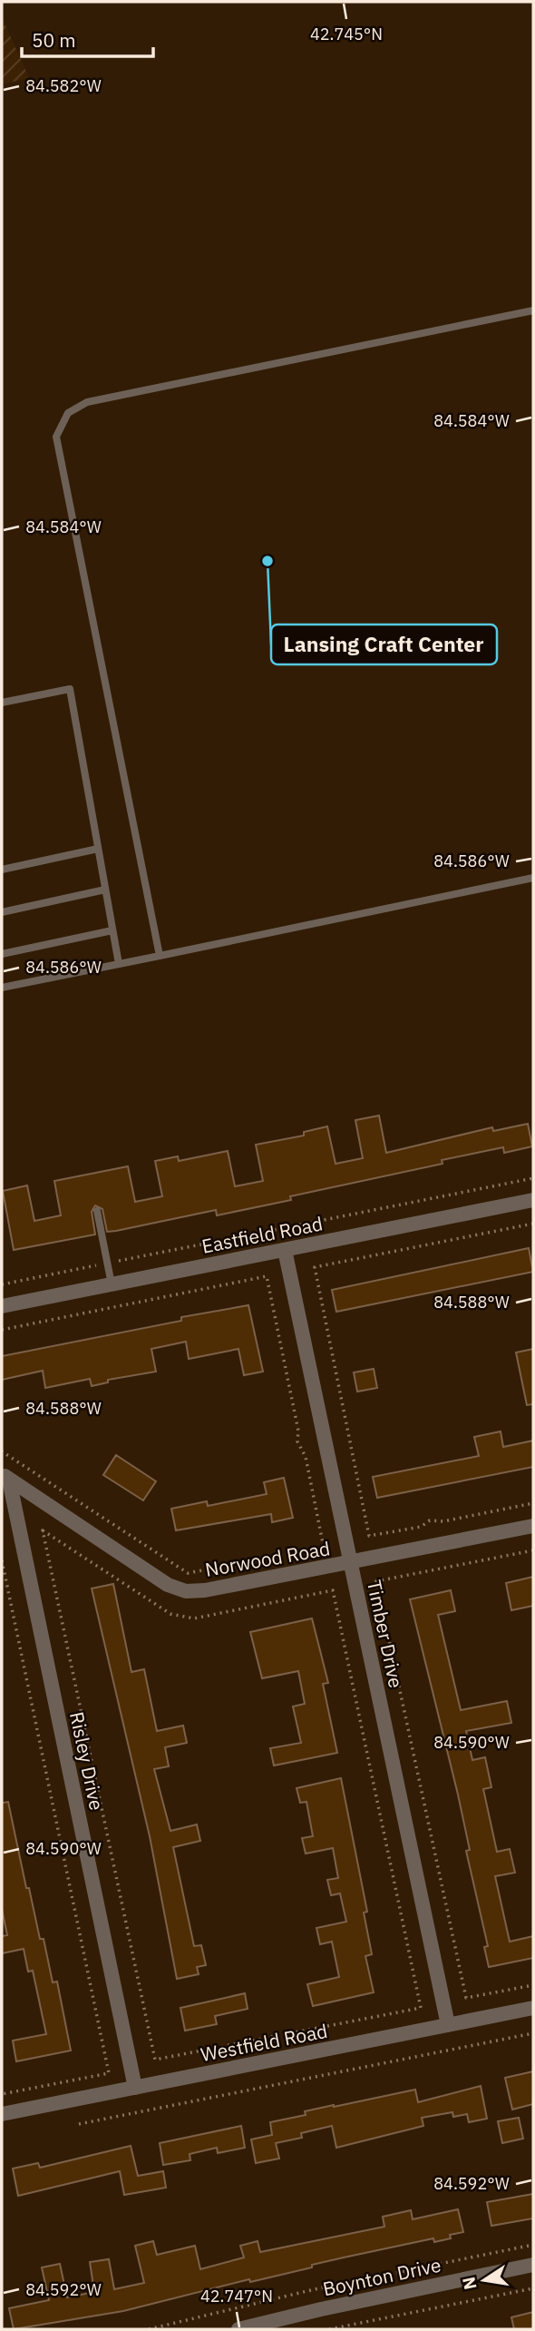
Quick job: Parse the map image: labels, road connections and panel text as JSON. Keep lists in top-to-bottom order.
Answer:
{
  "streets": {
    "street": [
      "Eastfield Road",
      "Norwood Road",
      "Timber Drive",
      "Risley Drive",
      "Westfield Road",
      "Boynton Drive"
    ]
  },
  "crossings": [
    ["Eastfield Road", "Timber Drive"],
    ["Norwood Road", "Timber Drive"],
    ["Norwood Road", "Risley Drive"],
    ["Timber Drive", "Westfield Road"],
    ["Risley Drive", "Westfield Road"]
  ],
  "places": ["Lansing Craft Center"],
  "scale_bar": "50 m",
  "north": "left",
  "coordinates": [
    "42.745°N",
    "84.582°W",
    "84.584°W",
    "84.586°W",
    "84.588°W",
    "84.590°W",
    "84.592°W",
    "42.747°N"
  ]
}
